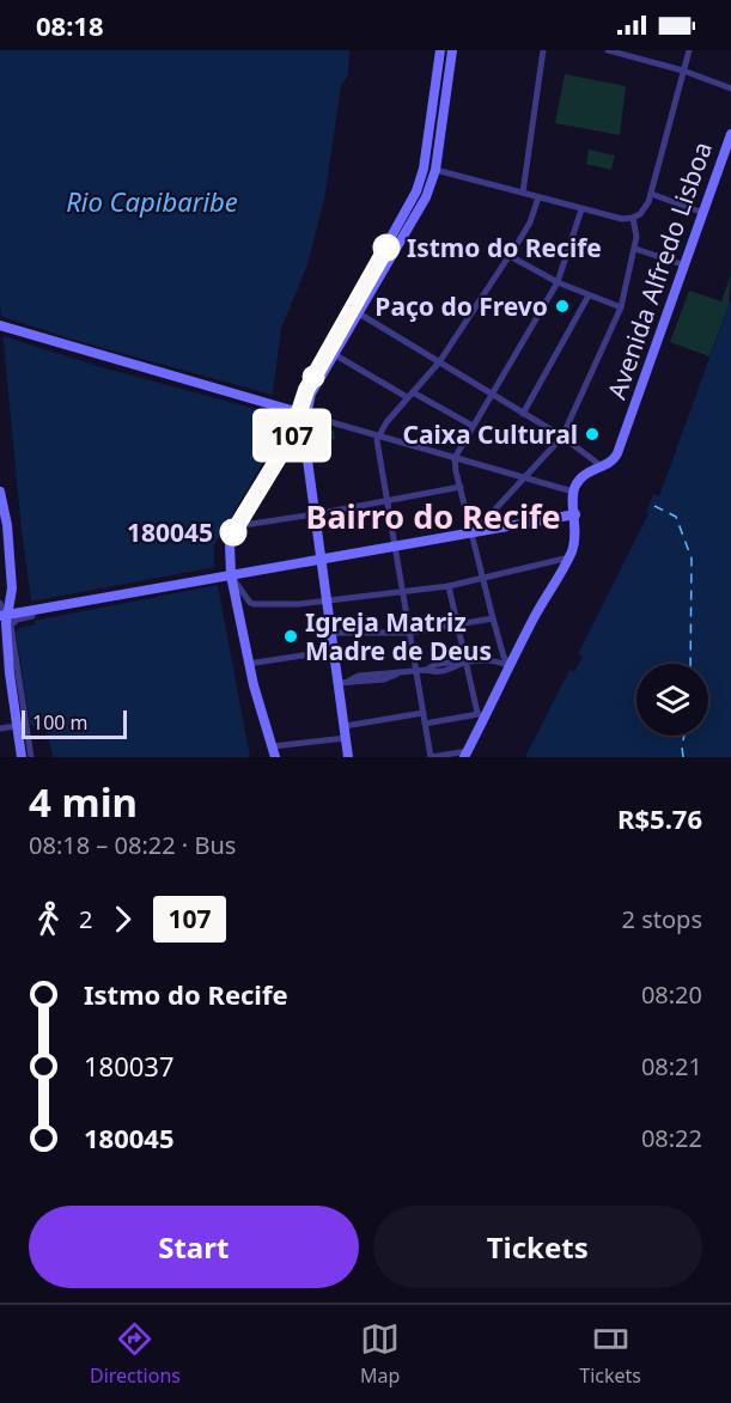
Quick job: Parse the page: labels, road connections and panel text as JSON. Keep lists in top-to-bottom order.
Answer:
{
  "streets": {
    "main road": ["Avenida Alfredo Lisboa"]
  },
  "districts": ["Bairro do Recife"],
  "water": ["Rio Capibaribe"],
  "places": [
    "Istmo do Recife",
    "Paço do Frevo",
    "Caixa Cultural",
    "180045",
    "Igreja Matriz Madre de Deus"
  ],
  "lines": ["bus line 107"],
  "scale_bar": "100 m",
  "page": {
    "status": "08:18",
    "on_map": "107",
    "scale": "100 m",
    "heading": ["4 min", "08:18 – 08:22 · Bus", "R$5.76"],
    "legs": ["2", "107", "2 stops"],
    "list": [
      {
        "name": "Istmo do Recife",
        "value": "08:20"
      },
      {
        "name": "180037",
        "value": "08:21"
      },
      {
        "name": "180045",
        "value": "08:22"
      }
    ],
    "buttons": ["Start", "Tickets"],
    "tabs": ["Directions", "Map", "Tickets"]
  }
}
